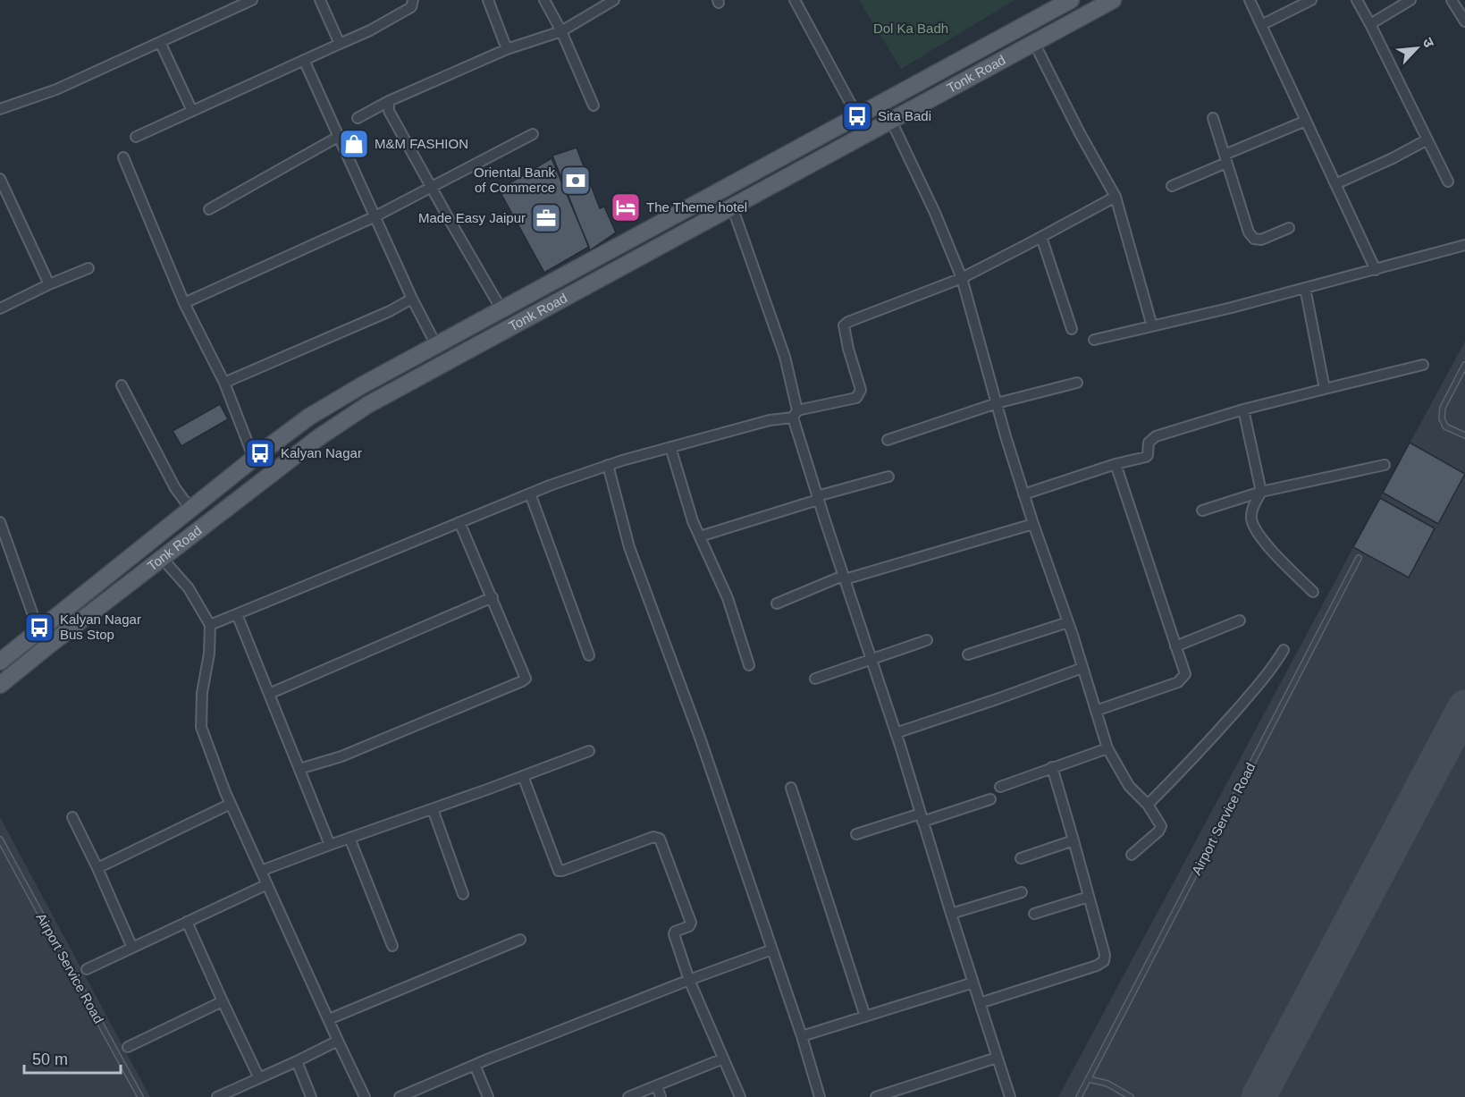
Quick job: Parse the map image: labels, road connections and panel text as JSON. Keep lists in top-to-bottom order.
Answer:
{
  "streets": {
    "main road": ["Tonk Road"],
    "lane": ["Airport Service Road"]
  },
  "parks": ["Dol Ka Badh"],
  "places": {
    "bus stop": ["Sita Badi", "Kalyan Nagar", "Kalyan Nagar Bus Stop"],
    "shop": ["M&M FASHION"],
    "bank": ["Oriental Bank of Commerce"],
    "hotel": ["The Theme hotel"],
    "office": ["Made Easy Jaipur"]
  },
  "scale_bar": "50 m",
  "north": "top right"
}
